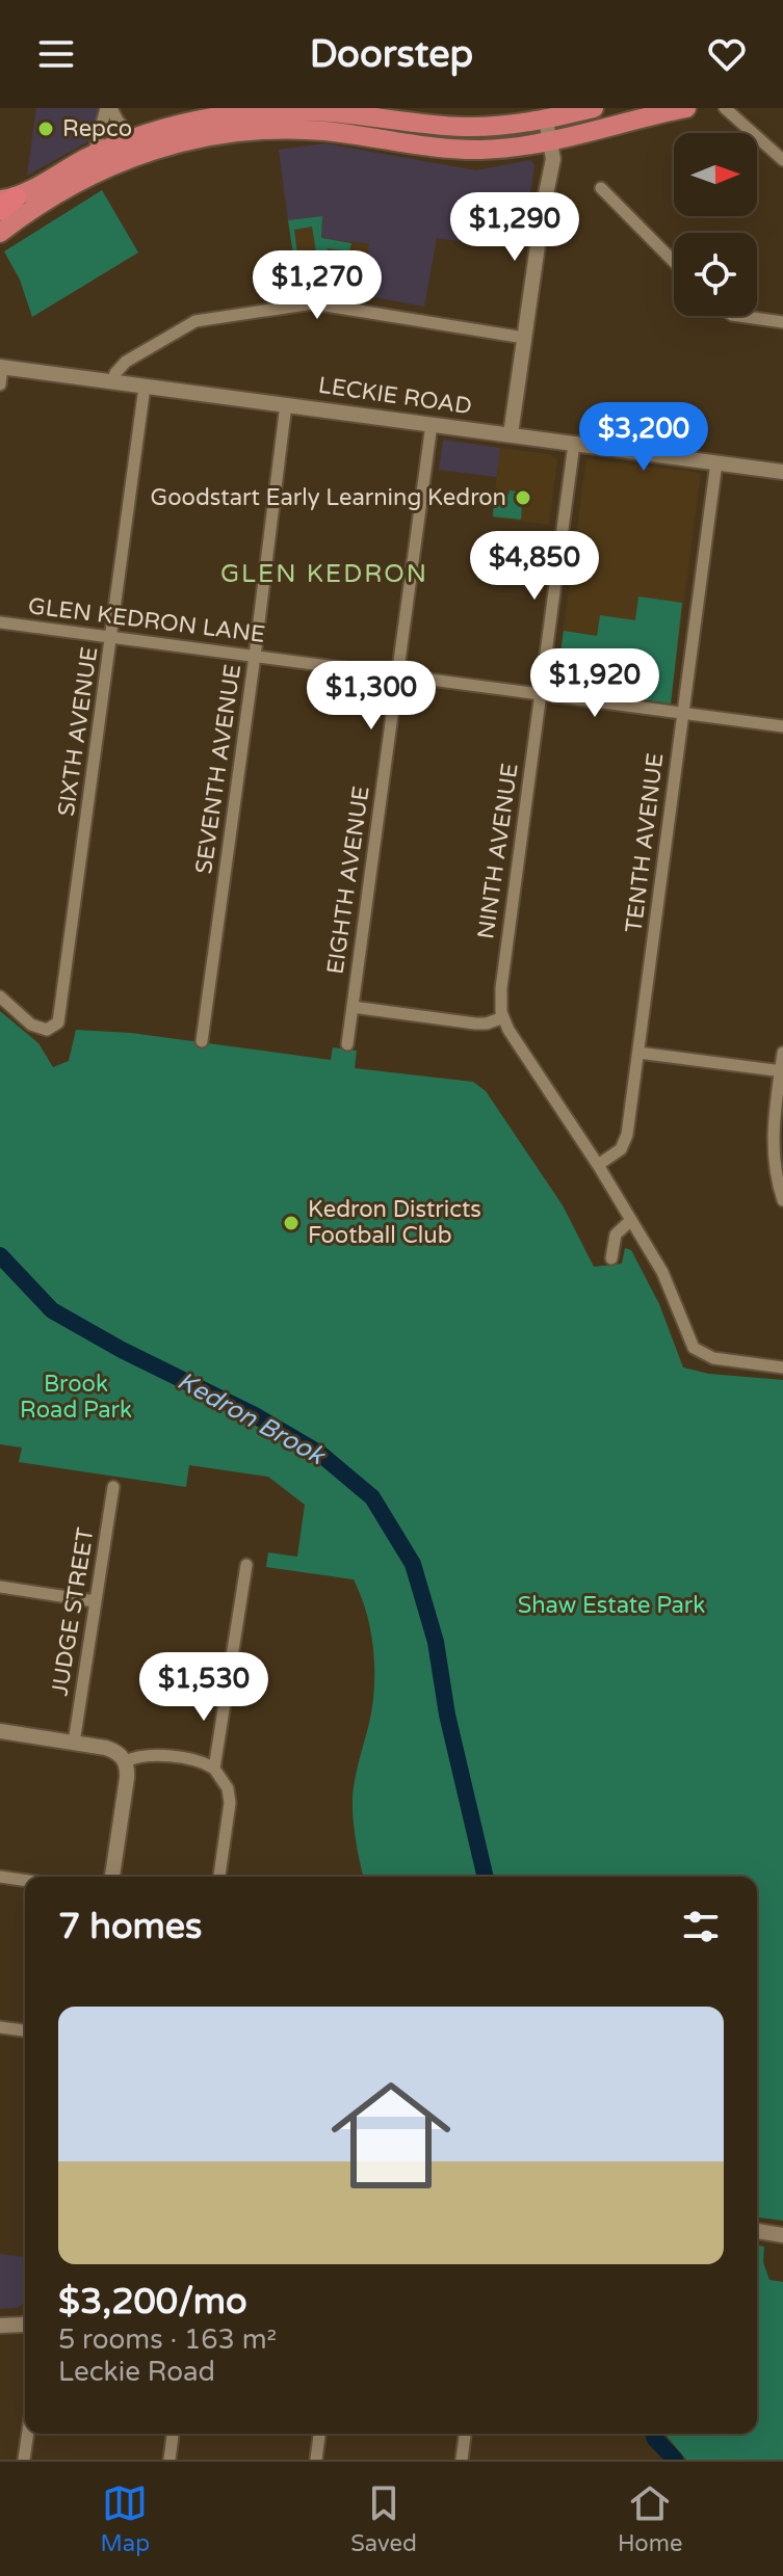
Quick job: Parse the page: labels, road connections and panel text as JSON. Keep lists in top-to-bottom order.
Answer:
{
  "streets": {
    "street": [
      "LECKIE ROAD",
      "GLEN KEDRON LANE",
      "SIXTH AVENUE",
      "SEVENTH AVENUE",
      "TENTH AVENUE",
      "NINTH AVENUE",
      "EIGHTH AVENUE",
      "JUDGE STREET"
    ]
  },
  "crossings": [
    ["LECKIE ROAD", "SIXTH AVENUE"],
    ["LECKIE ROAD", "SEVENTH AVENUE"],
    ["LECKIE ROAD", "TENTH AVENUE"],
    ["LECKIE ROAD", "NINTH AVENUE"],
    ["LECKIE ROAD", "EIGHTH AVENUE"],
    ["GLEN KEDRON LANE", "SIXTH AVENUE"],
    ["GLEN KEDRON LANE", "SEVENTH AVENUE"],
    ["GLEN KEDRON LANE", "TENTH AVENUE"],
    ["GLEN KEDRON LANE", "NINTH AVENUE"],
    ["GLEN KEDRON LANE", "EIGHTH AVENUE"]
  ],
  "districts": ["GLEN KEDRON"],
  "water": ["Kedron Brook"],
  "parks": ["Brook Road Park", "Shaw Estate Park"],
  "places": ["Repco", "Goodstart Early Learning Kedron", "Kedron Districts Football Club"],
  "north": "right",
  "page": {
    "header": "Doorstep",
    "price": [
      "$1,290",
      "$1,270",
      "$3,200",
      "$4,850",
      "$1,920",
      "$1,300",
      "$1,530"
    ],
    "heading": "7 homes",
    "list": [
      {
        "name": "$3,200/mo",
        "note": "5 rooms · 163 m² · Leckie Road"
      }
    ],
    "tabs": ["Map", "Saved", "Home"]
  }
}
